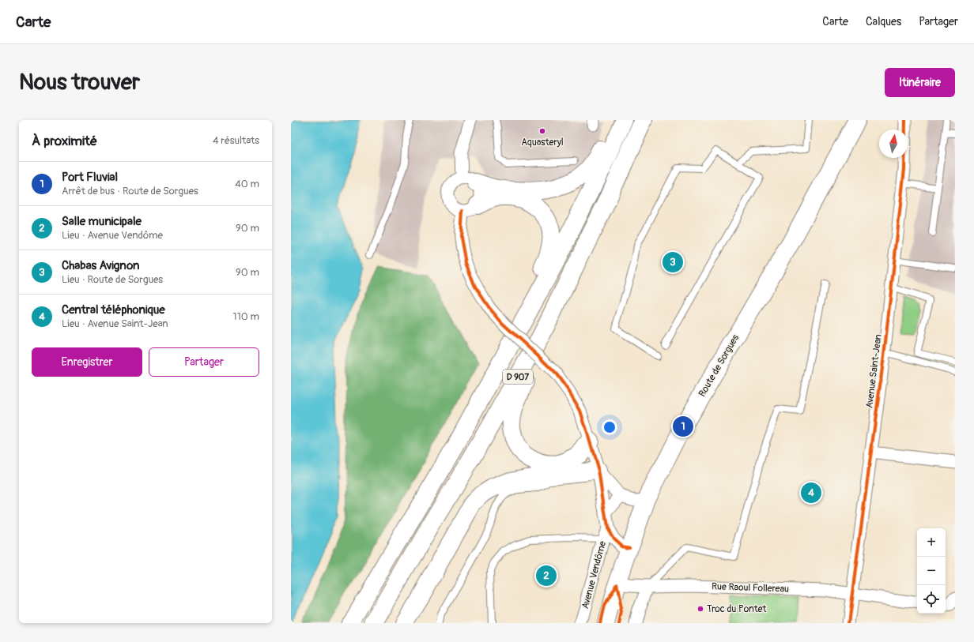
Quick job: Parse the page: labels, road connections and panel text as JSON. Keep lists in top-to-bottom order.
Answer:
{
  "streets": {
    "main road": ["Route de Sorgues", "D 907"],
    "street": ["Avenue Saint-Jean", "Avenue Vendôme", "Rue Raoul Follereau"]
  },
  "crossings": [
    ["Route de Sorgues", "Rue Raoul Follereau"],
    ["Avenue Saint-Jean", "Rue Raoul Follereau"]
  ],
  "places": ["Aquasteryl", "Troc du Pontet"],
  "north": "top",
  "page": {
    "header": "Carte",
    "nav": ["Carte", "Calques", "Partager"],
    "buttons": [
      "Itinéraire",
      ["Enregistrer", "Partager"]
    ],
    "title": "Nous trouver",
    "heading": ["À proximité", "4 résultats"],
    "list": [
      {
        "mark": "1",
        "name": "Port Fluvial",
        "note": "Arrêt de bus · Route de Sorgues",
        "value": "40 m"
      },
      {
        "mark": "2",
        "name": "Salle municipale",
        "note": "Lieu · Avenue Vendôme",
        "value": "90 m"
      },
      {
        "mark": "3",
        "name": "Chabas Avignon",
        "note": "Lieu · Route de Sorgues",
        "value": "90 m"
      },
      {
        "mark": "4",
        "name": "Central téléphonique",
        "note": "Lieu · Avenue Saint-Jean",
        "value": "110 m"
      }
    ],
    "pins": [
      "3",
      "1",
      "4",
      "2"
    ],
    "map_buttons": ["+", "−"]
  }
}
